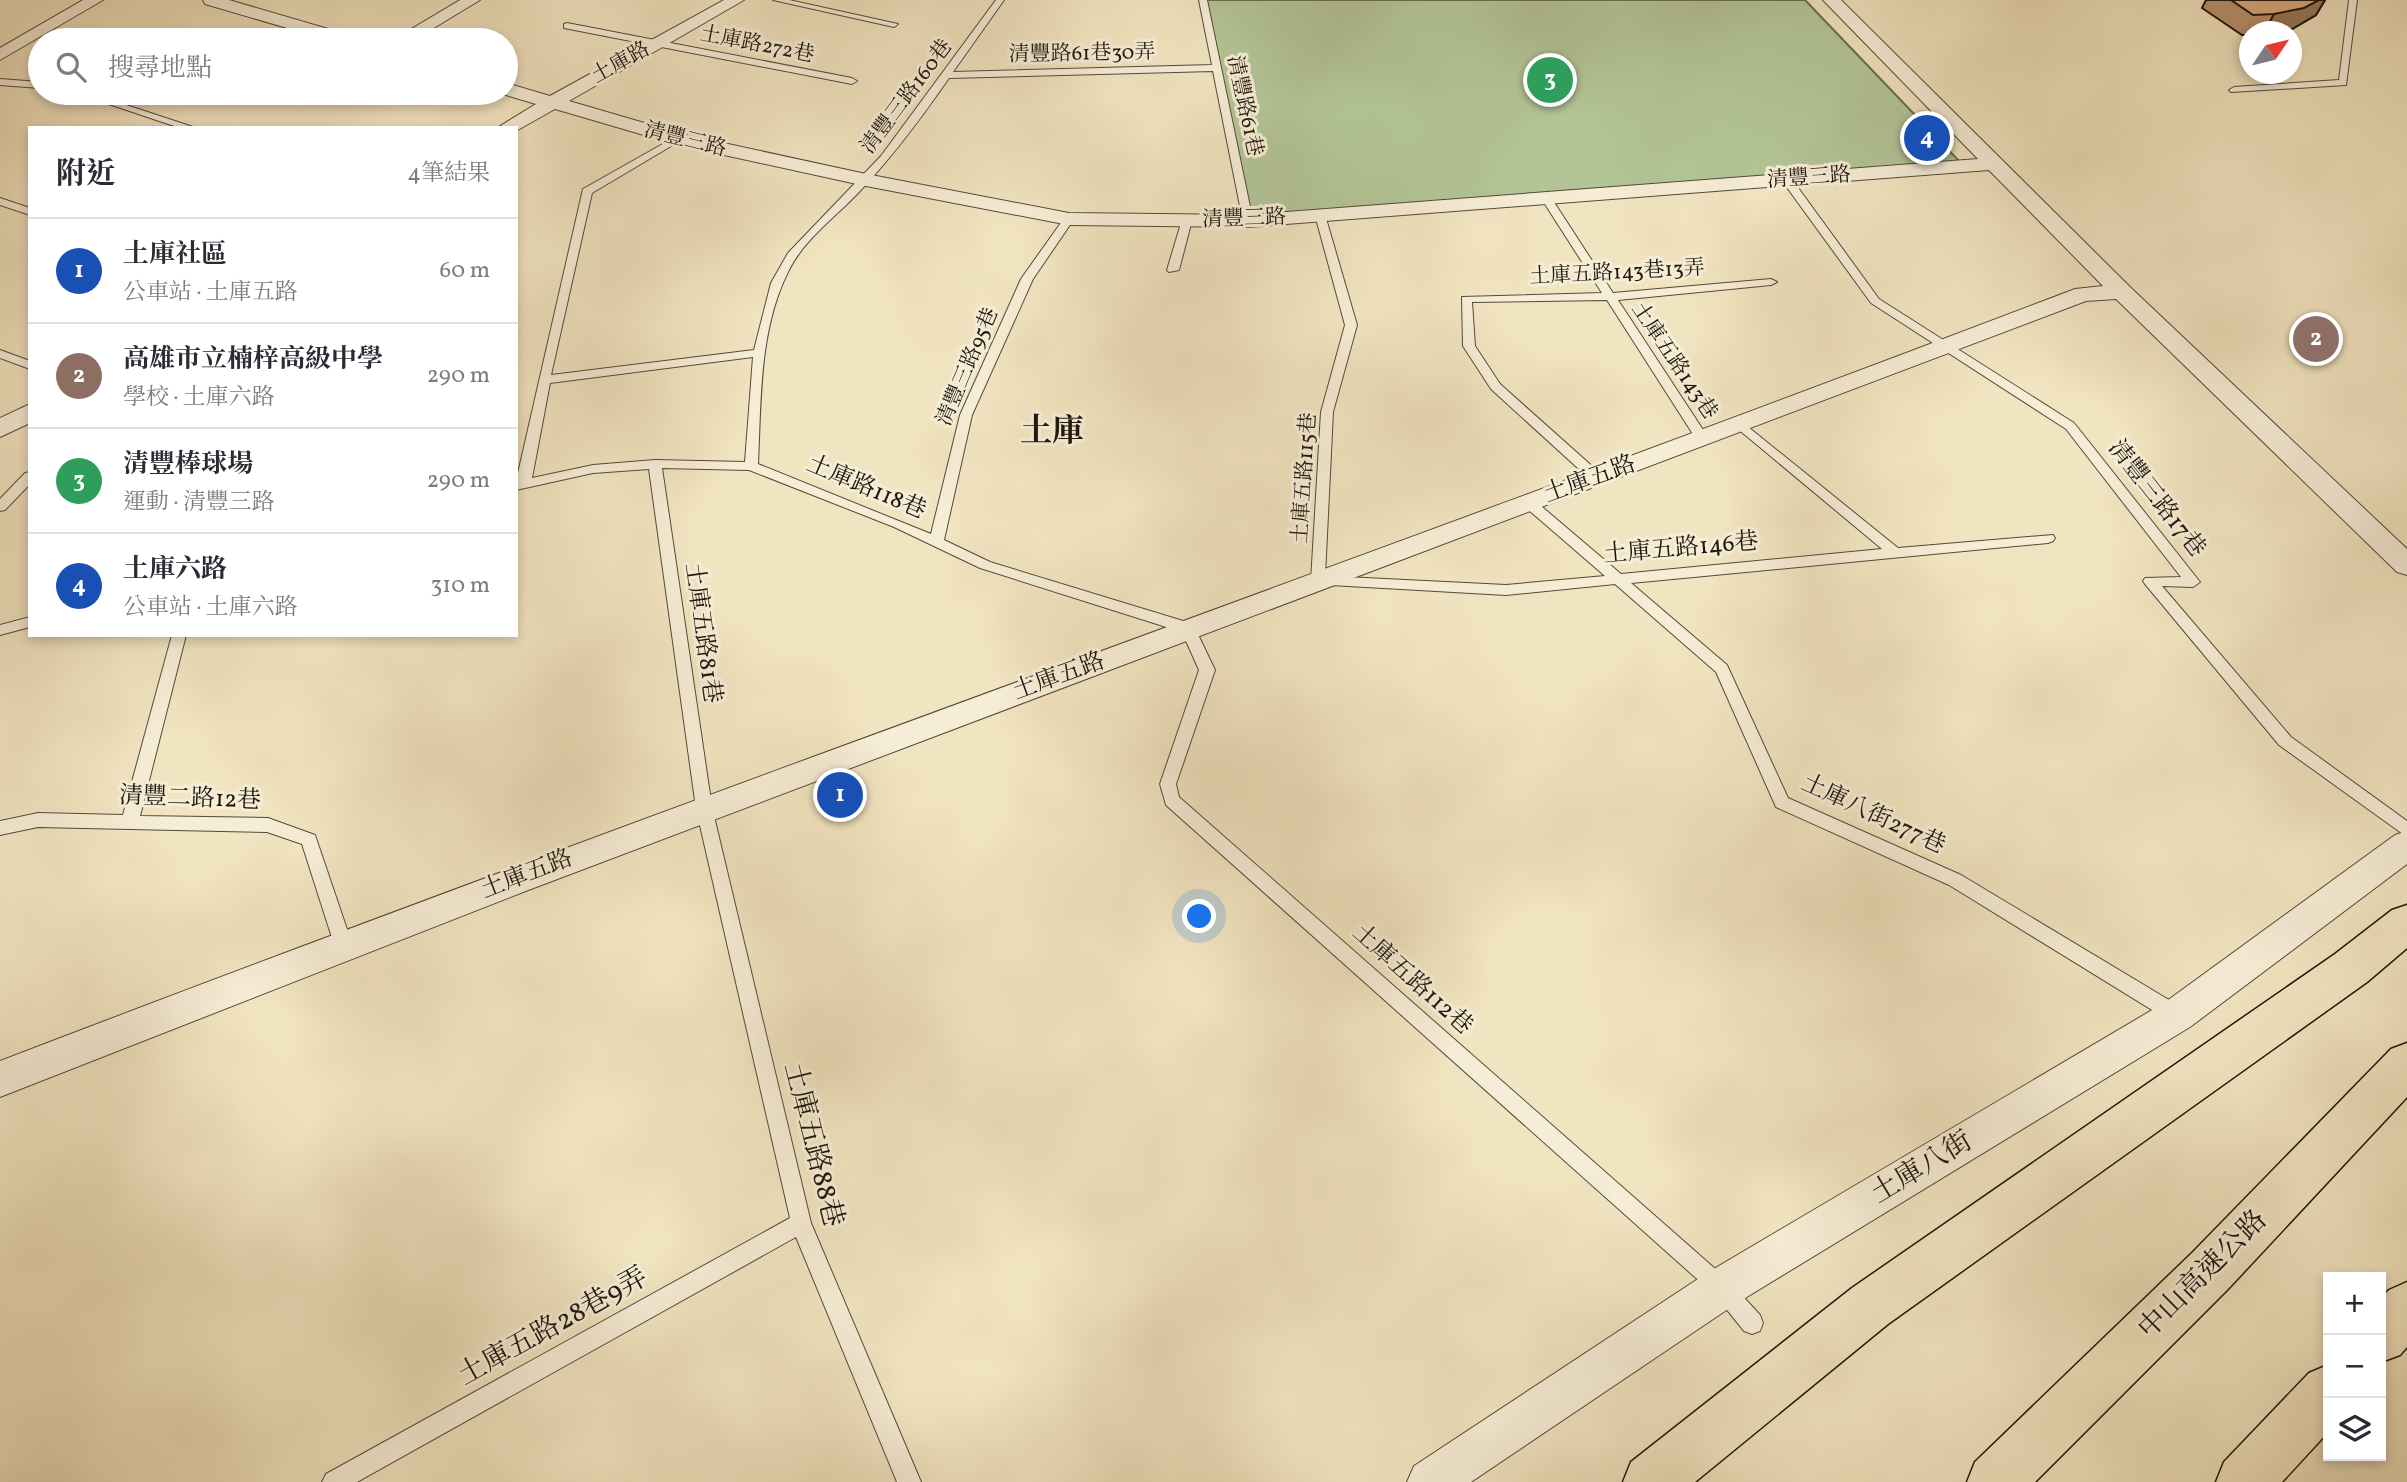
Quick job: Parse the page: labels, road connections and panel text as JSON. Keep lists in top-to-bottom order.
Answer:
{
  "streets": {
    "highway": ["中山高速公路"],
    "street": [
      "土庫路",
      "清豐三路",
      "土庫五路",
      "土庫八街"
    ],
    "lane": [
      "土庫路272巷",
      "清豐路61巷30弄",
      "清豐三路160巷",
      "清豐路61巷",
      "土庫五路143巷13弄",
      "土庫五路143巷",
      "清豐三路95巷",
      "土庫五路115巷",
      "土庫路118巷",
      "清豐三路17巷",
      "土庫五路146巷",
      "土庫五路81巷",
      "清豐二路12巷",
      "土庫八街277巷",
      "土庫五路112巷",
      "土庫五路88巷",
      "土庫五路28巷9弄"
    ]
  },
  "crossings": [
    ["土庫路272巷", "土庫路"],
    ["清豐路61巷30弄", "清豐三路160巷"],
    ["清豐路61巷30弄", "清豐路61巷"],
    ["土庫路", "清豐三路"],
    ["清豐三路160巷", "清豐三路"],
    ["清豐三路160巷", "土庫路118巷"],
    ["清豐路61巷", "清豐三路"],
    ["清豐三路", "土庫五路143巷"],
    ["清豐三路", "清豐三路95巷"],
    ["清豐三路", "土庫五路115巷"],
    ["清豐三路", "清豐三路17巷"],
    ["土庫五路143巷13弄", "土庫五路143巷"],
    ["土庫五路143巷13弄", "土庫五路"],
    ["土庫五路143巷", "土庫五路"],
    ["清豐三路95巷", "土庫路118巷"],
    ["土庫五路115巷", "土庫五路"],
    ["土庫五路115巷", "土庫五路146巷"],
    ["土庫五路", "土庫路118巷"],
    ["土庫五路", "清豐三路17巷"],
    ["土庫五路", "土庫五路146巷"],
    ["土庫五路", "土庫五路81巷"],
    ["土庫五路", "清豐二路12巷"],
    ["土庫五路", "土庫八街277巷"],
    ["土庫五路", "土庫五路112巷"],
    ["土庫五路", "土庫五路88巷"],
    ["土庫路118巷", "土庫五路81巷"],
    ["土庫路118巷", "土庫五路112巷"],
    ["土庫五路146巷", "土庫八街277巷"],
    ["土庫五路81巷", "土庫五路88巷"],
    ["土庫八街277巷", "土庫八街"],
    ["土庫五路112巷", "土庫八街"],
    ["土庫五路88巷", "土庫五路28巷9弄"]
  ],
  "districts": ["土庫"],
  "north": "top right",
  "page": {
    "search": "搜尋地點",
    "pins": [
      "3",
      "4",
      "2",
      "1"
    ],
    "heading": ["附近", "4筆結果"],
    "list": [
      {
        "mark": "1",
        "name": "土庫社區",
        "note": "公車站 · 土庫五路",
        "value": "60 m"
      },
      {
        "mark": "2",
        "name": "高雄市立楠梓高級中學",
        "note": "學校 · 土庫六路",
        "value": "290 m"
      },
      {
        "mark": "3",
        "name": "清豐棒球場",
        "note": "運動 · 清豐三路",
        "value": "290 m"
      },
      {
        "mark": "4",
        "name": "土庫六路",
        "note": "公車站 · 土庫六路",
        "value": "310 m"
      }
    ],
    "map_buttons": ["+", "−"]
  }
}
